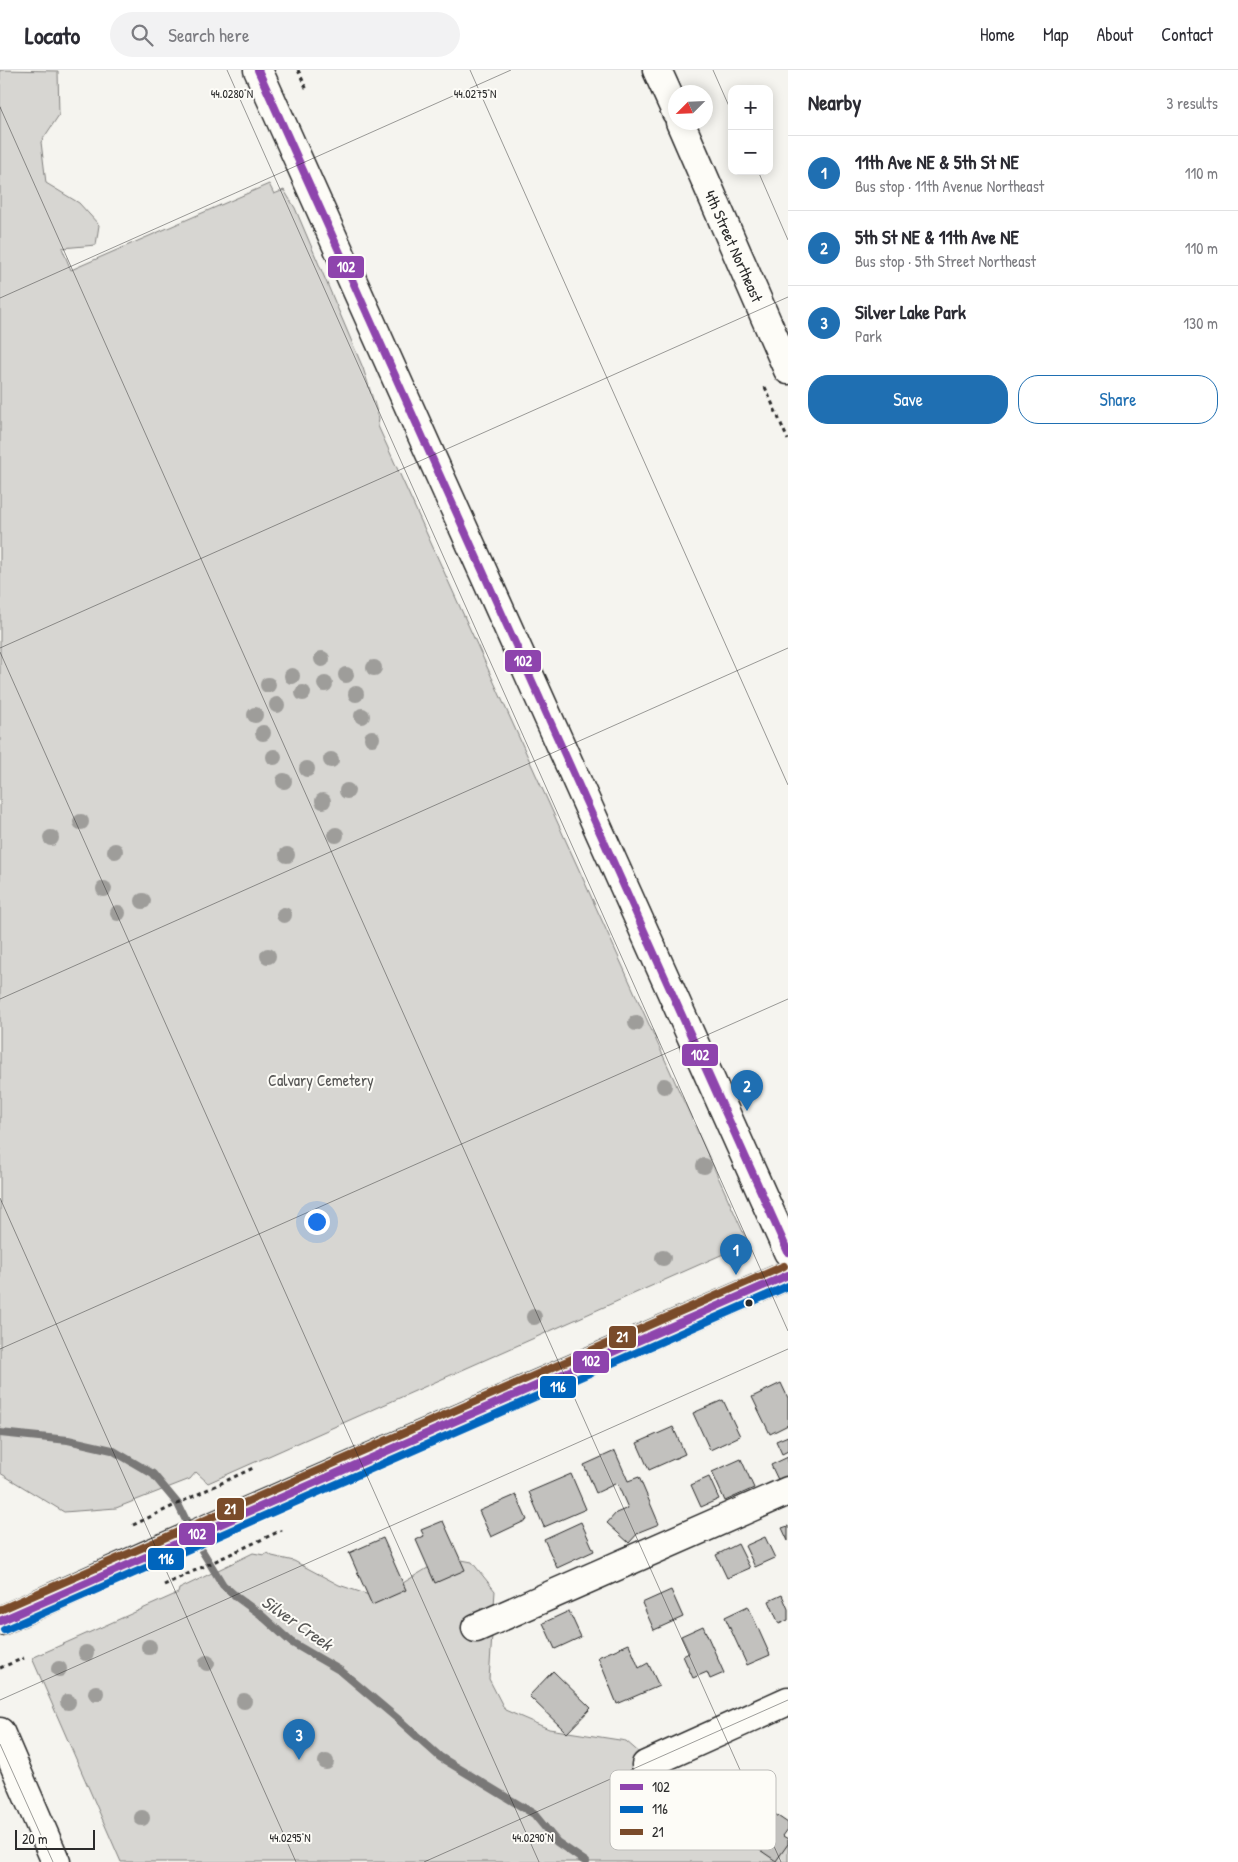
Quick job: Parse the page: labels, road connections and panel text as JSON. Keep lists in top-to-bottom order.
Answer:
{
  "streets": {
    "street": ["4th Street Northeast"]
  },
  "water": ["Silver Creek"],
  "parks": ["Calvary Cemetery"],
  "lines": ["transit line 102", "transit line 21", "transit line 116"],
  "legend": ["102", "116", "21"],
  "scale_bar": "20 m",
  "north": "bottom left",
  "page": {
    "header": "Locato",
    "search": "Search here",
    "nav": [
      "Home",
      "Map",
      "About",
      "Contact"
    ],
    "heading": ["Nearby", "3 results"],
    "map_buttons": ["+", "−"],
    "list": [
      {
        "mark": "1",
        "name": "11th Ave NE & 5th St NE",
        "note": "Bus stop · 11th Avenue Northeast",
        "value": "110 m"
      },
      {
        "mark": "2",
        "name": "5th St NE & 11th Ave NE",
        "note": "Bus stop · 5th Street Northeast",
        "value": "110 m"
      },
      {
        "mark": "3",
        "name": "Silver Lake Park",
        "note": "Park",
        "value": "130 m"
      }
    ],
    "buttons": ["Save", "Share"],
    "pins": ["2", "1", "3"],
    "scale": "20 m"
  },
  "coordinates": [
    "44.0280°N",
    "44.0275°N",
    "44.0295°N",
    "44.0290°N"
  ]
}
